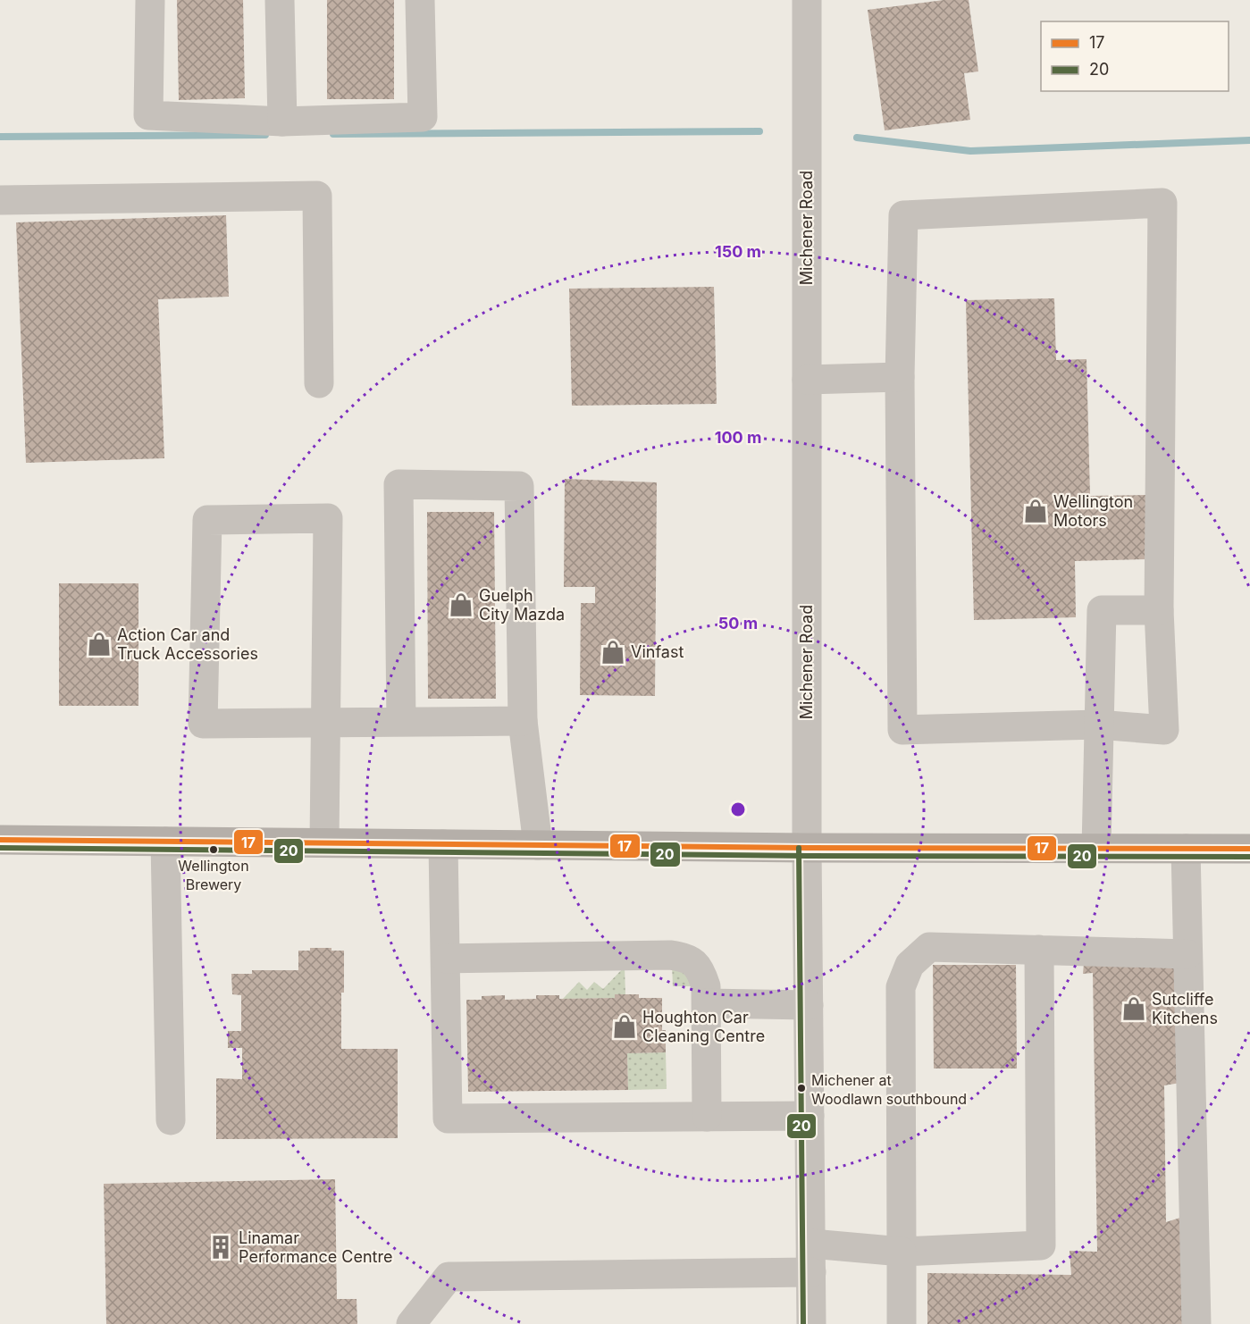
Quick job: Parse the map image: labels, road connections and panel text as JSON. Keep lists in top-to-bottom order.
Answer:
{
  "streets": {
    "street": ["Michener Road"]
  },
  "places": {
    "shop": [
      "Wellington Motors",
      "Guelph City Mazda",
      "Action Car and Truck Accessories",
      "Vinfast",
      "Sutcliffe Kitchens",
      "Houghton Car Cleaning Centre"
    ],
    "other": ["Wellington Brewery", "Michener at Woodlawn southbound"],
    "building": ["Linamar Performance Centre"]
  },
  "lines": ["transit line 17", "transit line 20"],
  "legend": ["17", "20"],
  "rings": ["150 m", "100 m", "50 m"]
}
